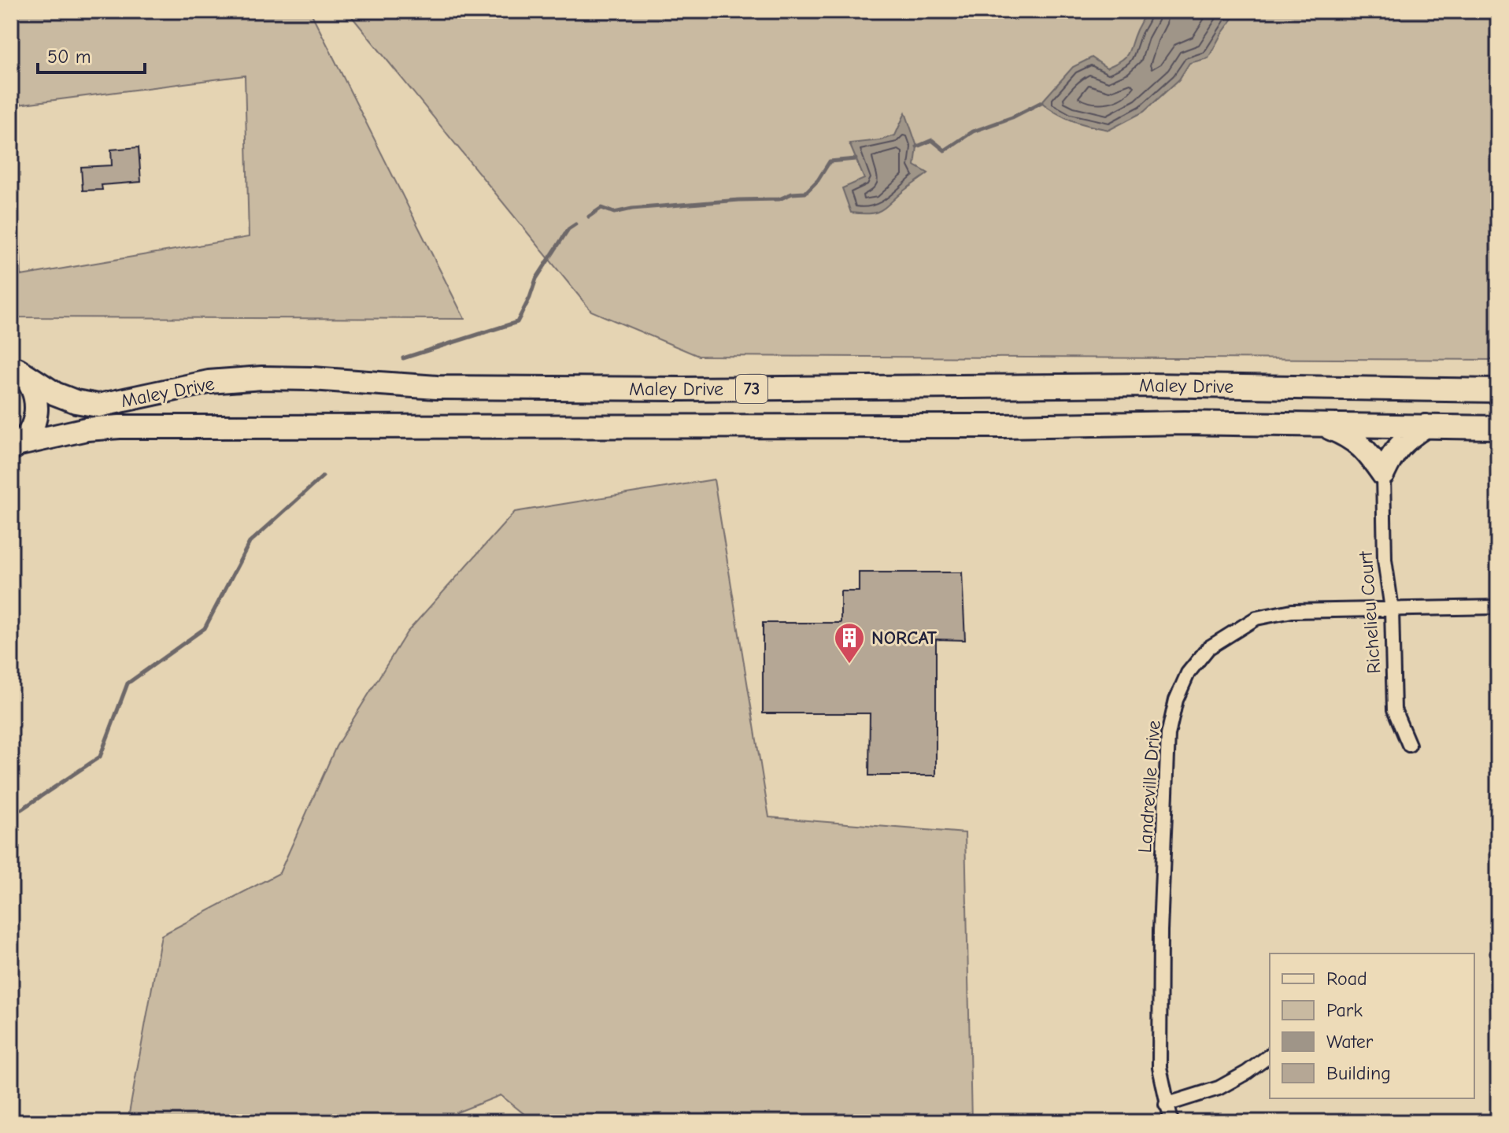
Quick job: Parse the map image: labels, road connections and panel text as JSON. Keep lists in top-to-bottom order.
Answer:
{
  "streets": {
    "highway": ["Maley Drive", "73"],
    "street": ["Richelieu Court", "Landreville Drive"]
  },
  "crossings": [
    ["Richelieu Court", "Landreville Drive"]
  ],
  "places": {
    "building": ["NORCAT"]
  },
  "legend": [
    "Road",
    "Park",
    "Water",
    "Building"
  ],
  "scale_bar": "50 m"
}
